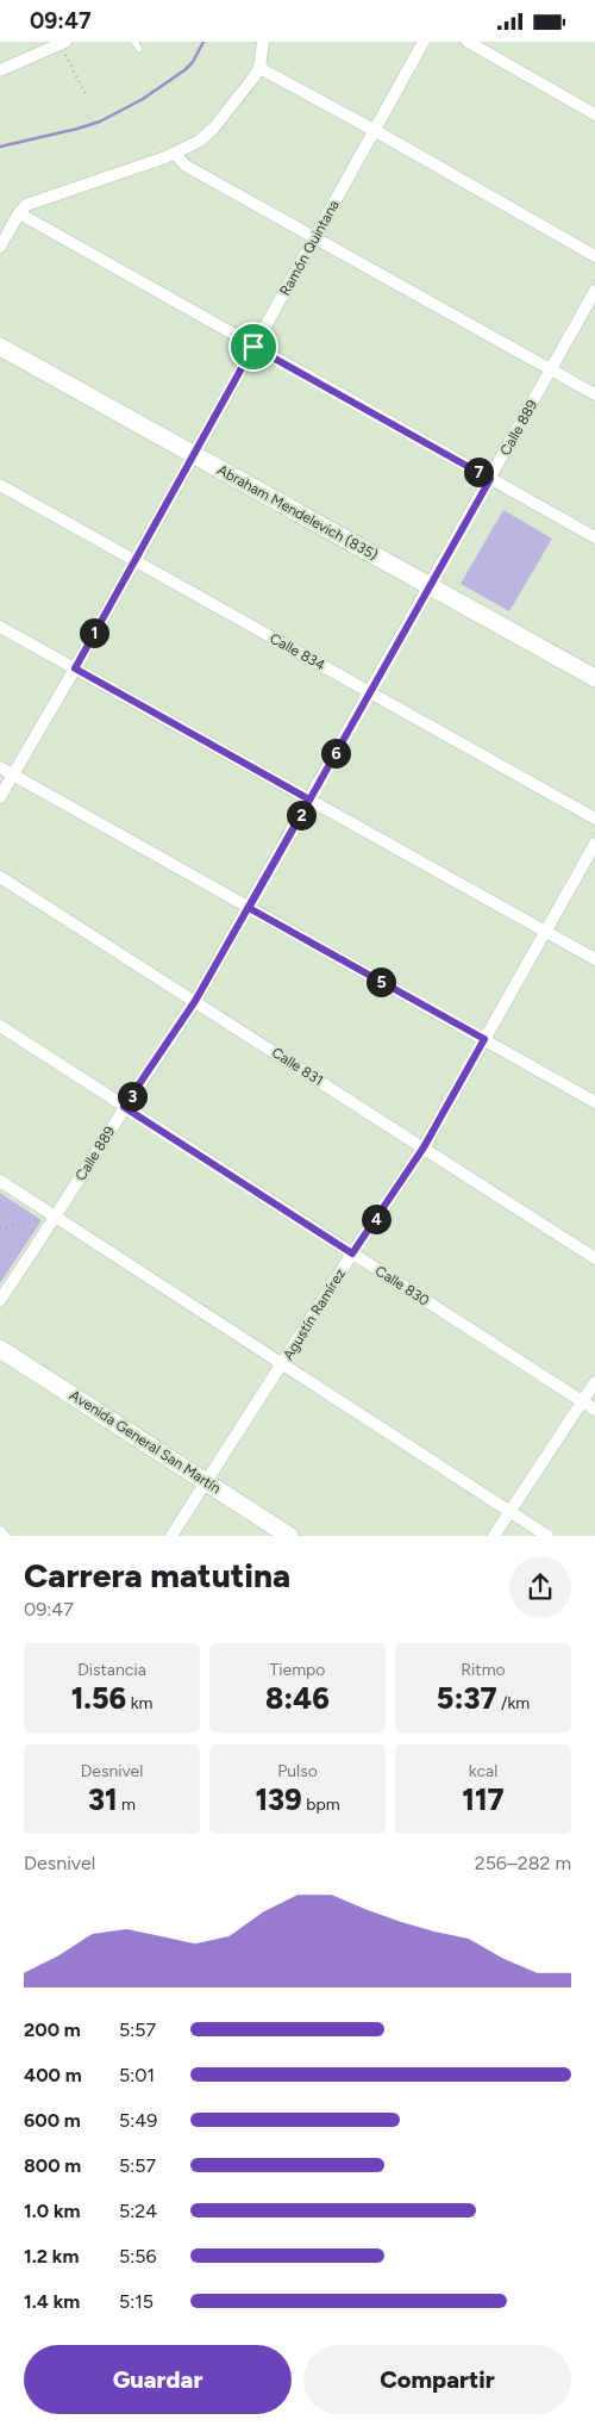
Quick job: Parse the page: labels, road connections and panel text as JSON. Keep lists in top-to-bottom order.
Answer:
{
  "streets": {
    "street": [
      "Ramón Quintana",
      "Calle 889",
      "Abraham Mendelevich (835)",
      "Calle 834",
      "Calle 831",
      "Calle 830",
      "Agustín Ramírez",
      "Avenida General San Martín"
    ]
  },
  "crossings": [
    ["Ramón Quintana", "Abraham Mendelevich (835)"],
    ["Ramón Quintana", "Calle 834"],
    ["Calle 889", "Abraham Mendelevich (835)"],
    ["Calle 889", "Calle 834"],
    ["Calle 889", "Calle 831"],
    ["Calle 889", "Calle 830"],
    ["Calle 831", "Agustín Ramírez"],
    ["Calle 830", "Agustín Ramírez"],
    ["Agustín Ramírez", "Avenida General San Martín"]
  ],
  "page": {
    "status": "09:47",
    "pins": [
      "7",
      "1",
      "6",
      "2",
      "5",
      "3",
      "4"
    ],
    "heading": ["Carrera matutina", "09:47"],
    "stats": [
      ["Distancia", "1.56 km"],
      ["Tiempo", "8:46"],
      ["Ritmo", "5:37 /km"],
      ["Desnivel", "31 m"],
      ["Pulso", "139 bpm"],
      ["kcal", "117"]
    ],
    "chart": ["Desnivel", "256–282 m"],
    "list": [
      {
        "name": "200 m",
        "note": "5:57"
      },
      {
        "name": "400 m",
        "note": "5:01"
      },
      {
        "name": "600 m",
        "note": "5:49"
      },
      {
        "name": "800 m",
        "note": "5:57"
      },
      {
        "name": "1.0 km",
        "note": "5:24"
      },
      {
        "name": "1.2 km",
        "note": "5:56"
      },
      {
        "name": "1.4 km",
        "note": "5:15"
      }
    ],
    "buttons": ["Guardar", "Compartir"]
  }
}
